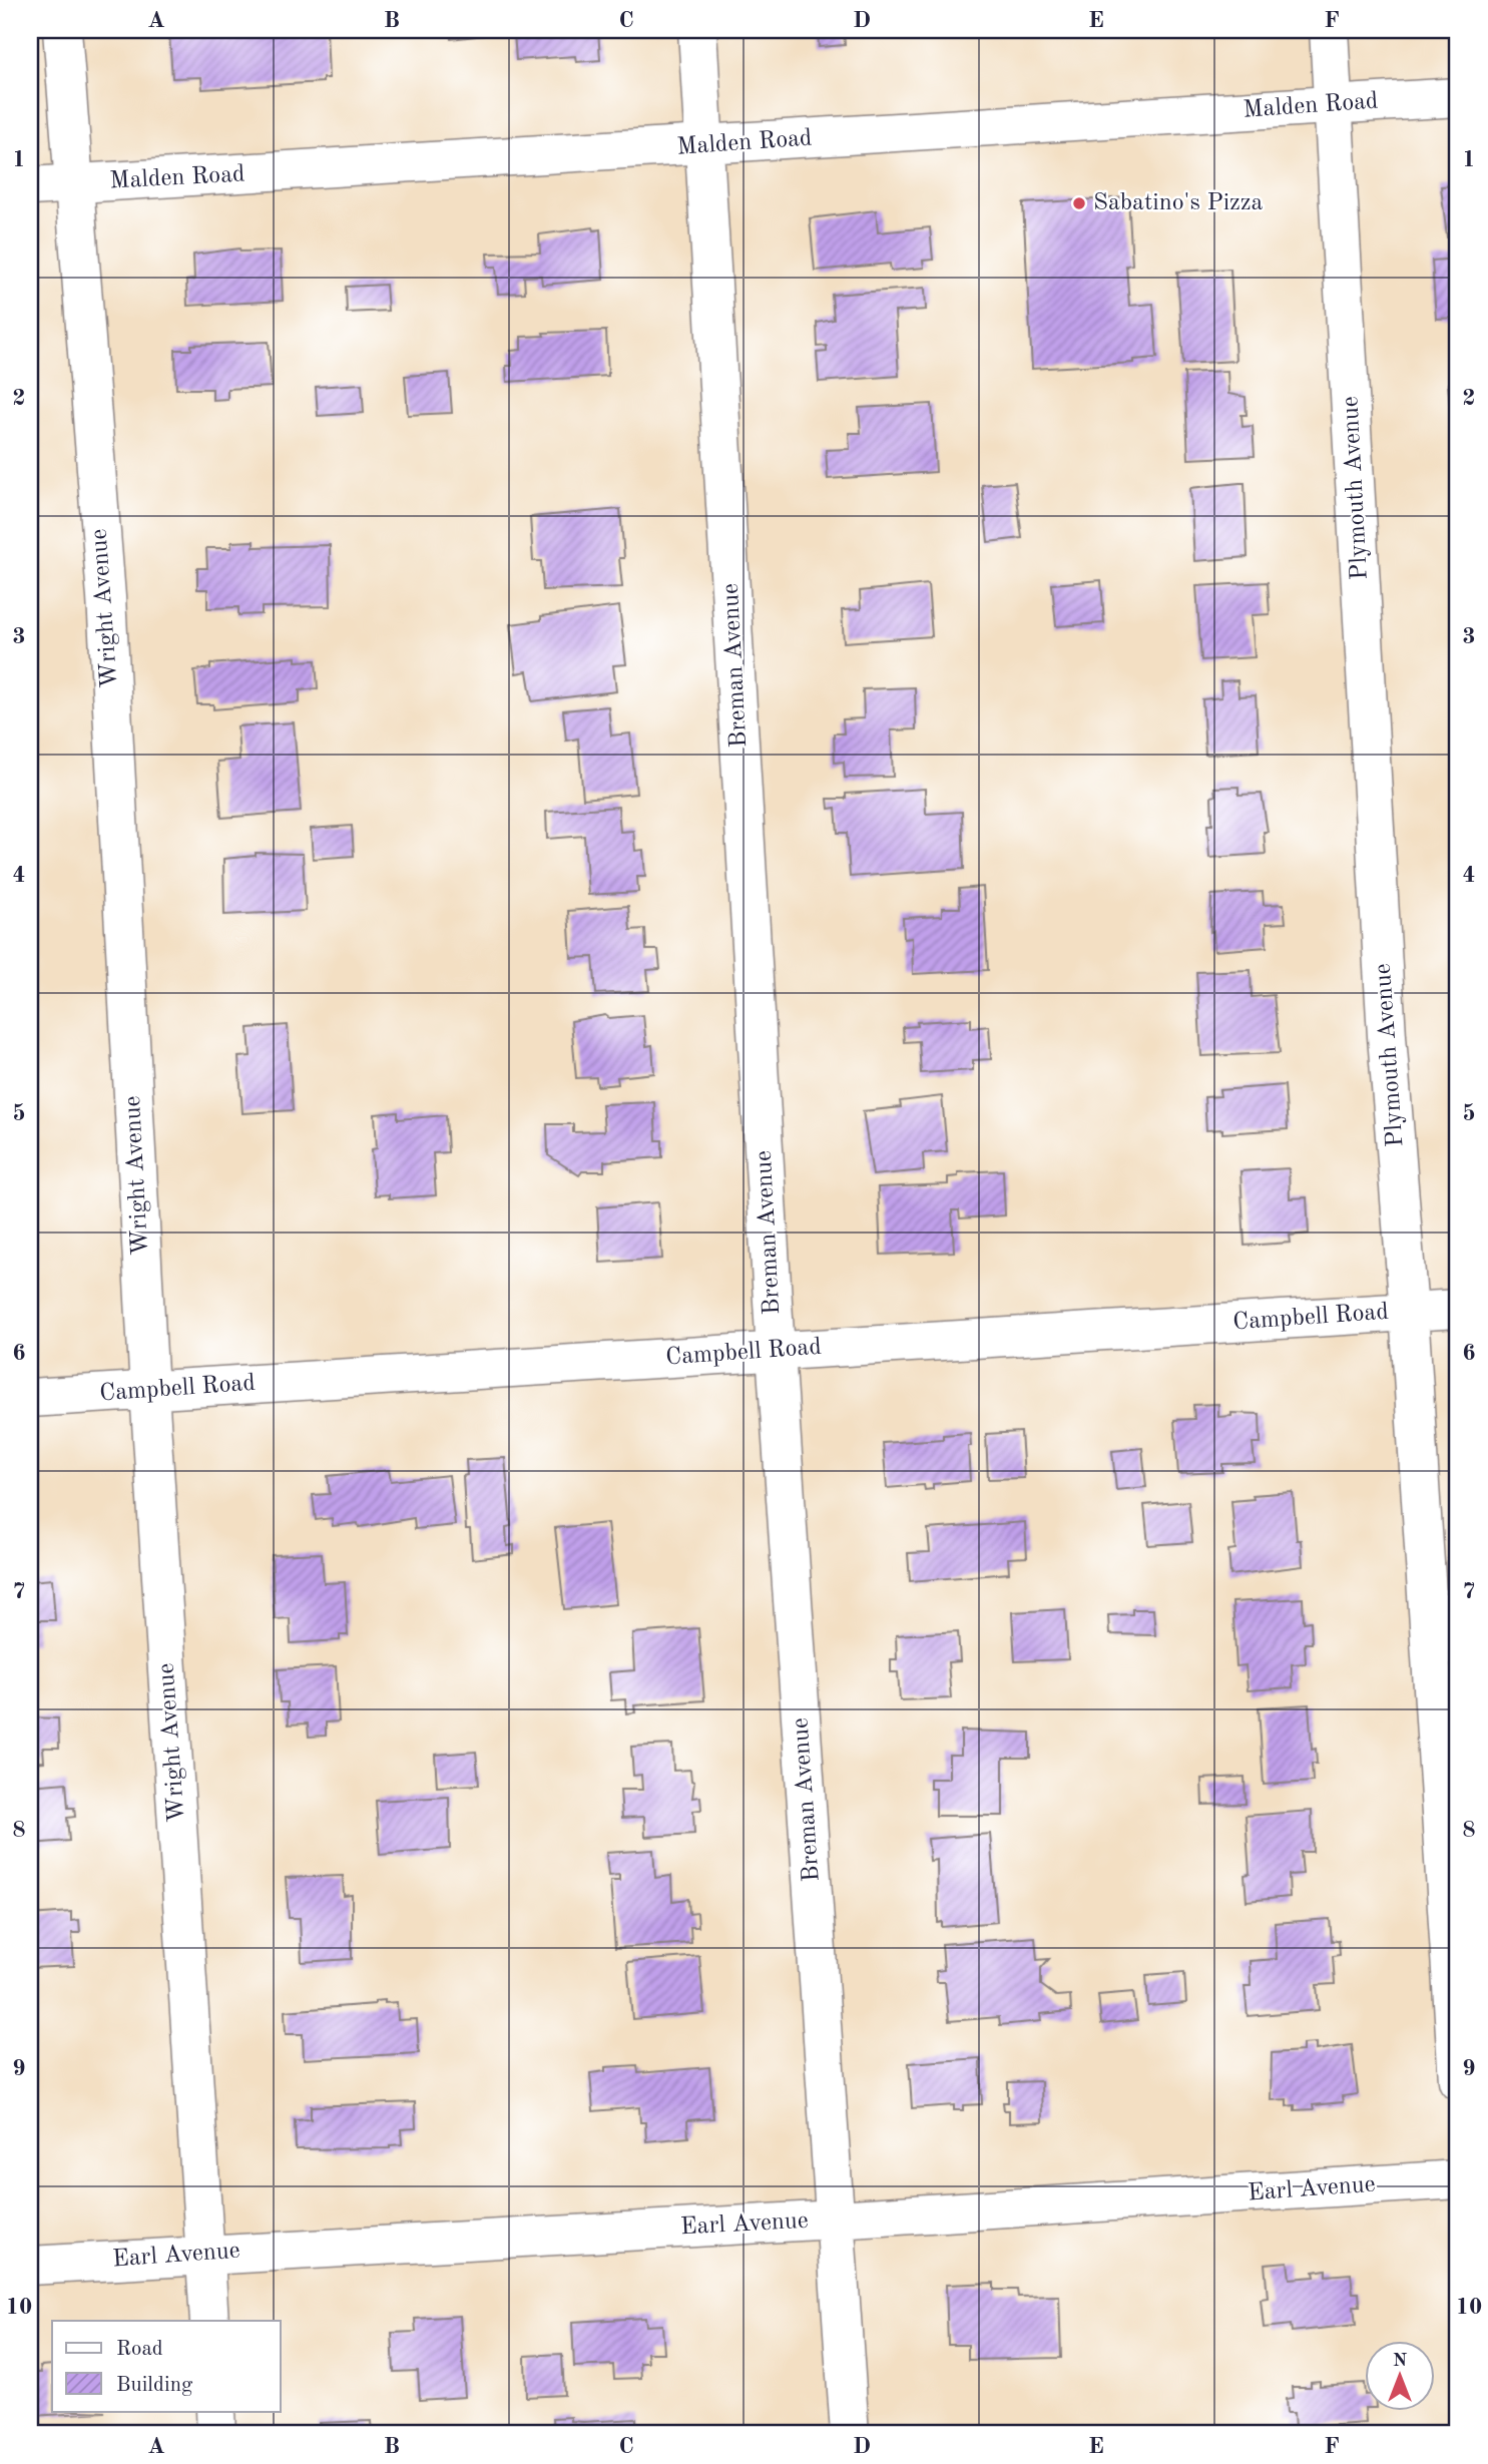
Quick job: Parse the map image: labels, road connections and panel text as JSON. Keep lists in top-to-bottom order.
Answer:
{
  "streets": {
    "street": [
      "Malden Road",
      "Plymouth Avenue",
      "Wright Avenue",
      "Breman Avenue",
      "Campbell Road",
      "Earl Avenue"
    ]
  },
  "crossings": [
    ["Malden Road", "Plymouth Avenue"],
    ["Malden Road", "Wright Avenue"],
    ["Malden Road", "Breman Avenue"],
    ["Plymouth Avenue", "Campbell Road"],
    ["Wright Avenue", "Campbell Road"],
    ["Wright Avenue", "Earl Avenue"],
    ["Breman Avenue", "Campbell Road"],
    ["Breman Avenue", "Earl Avenue"]
  ],
  "places": ["Sabatino's Pizza"],
  "legend": ["Road", "Building"],
  "north": "top",
  "grid": {
    "columns": [
      "A",
      "B",
      "C",
      "D",
      "E",
      "F"
    ],
    "rows": [
      "1",
      "2",
      "3",
      "4",
      "5",
      "6",
      "7",
      "8",
      "9",
      "10"
    ]
  }
}
